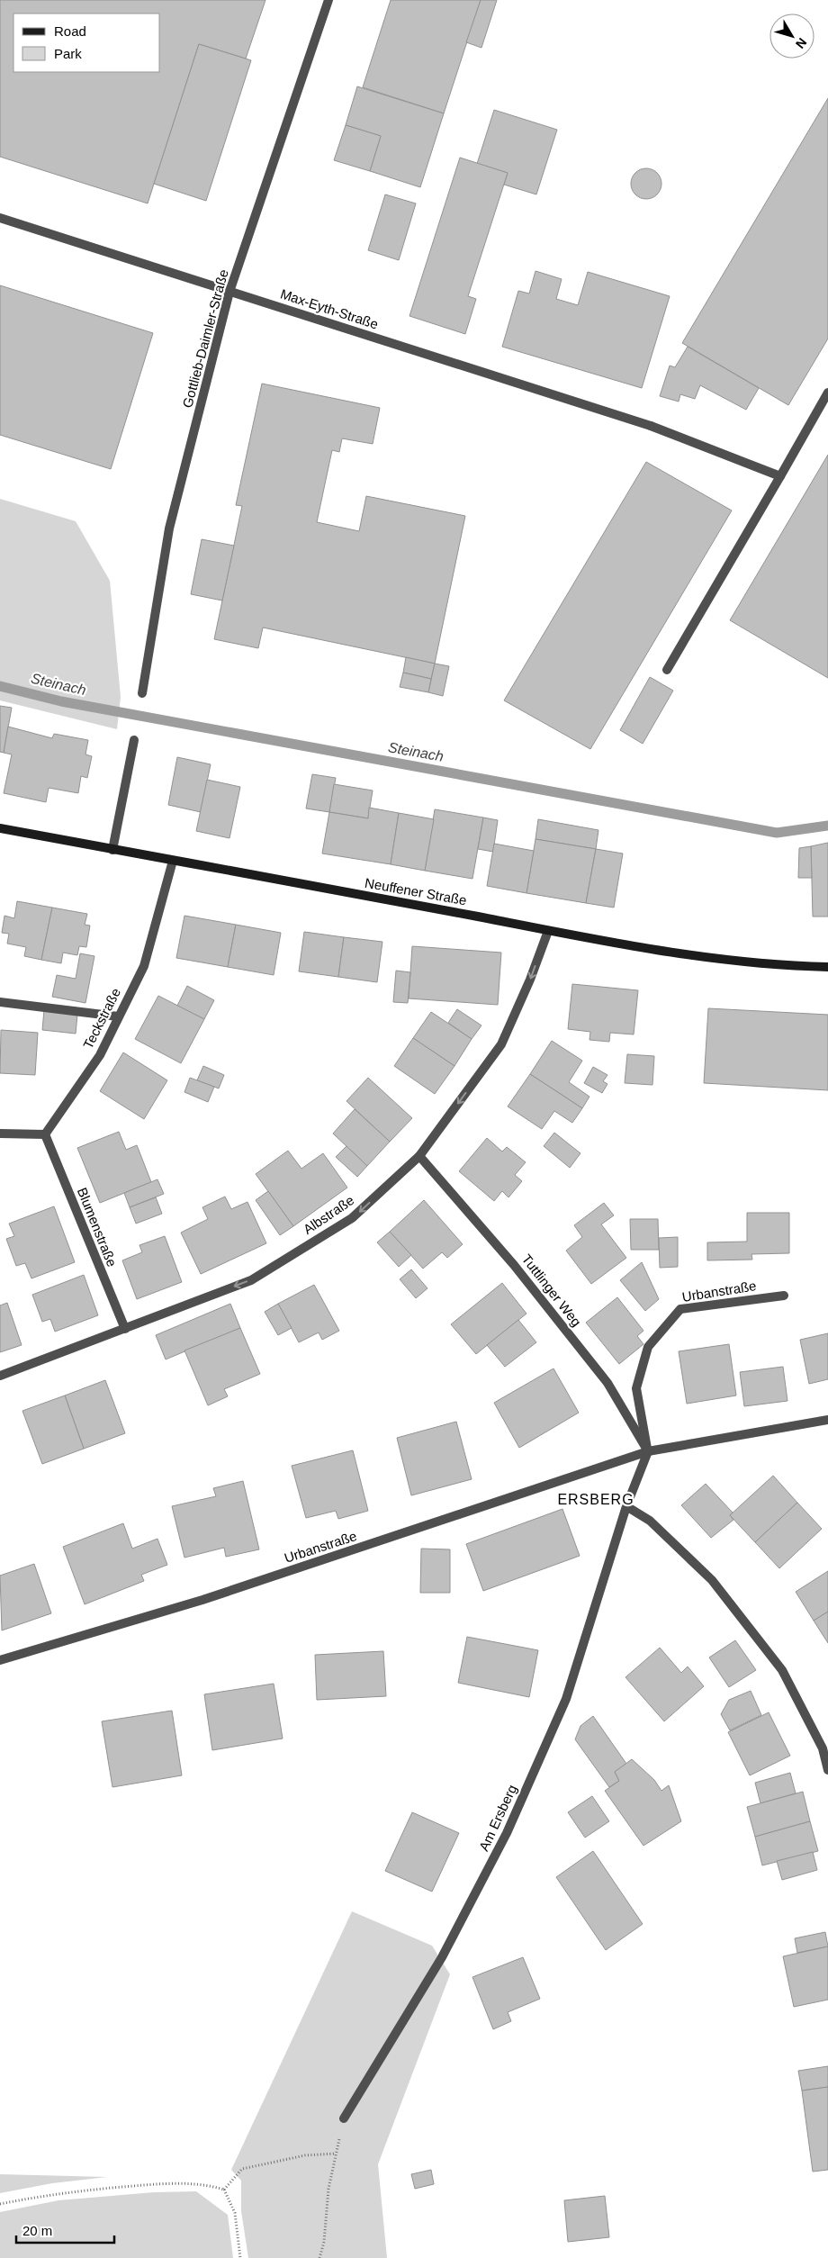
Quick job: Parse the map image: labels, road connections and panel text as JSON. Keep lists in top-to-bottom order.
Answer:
{
  "streets": {
    "main road": ["Neuffener Straße"],
    "street": [
      "Max-Eyth-Straße",
      "Gottlieb-Daimler-Straße",
      "Teckstraße",
      "Albstraße",
      "Blumenstraße",
      "Tuttlinger Weg",
      "Urbanstraße",
      "Am Ersberg"
    ]
  },
  "crossings": [
    ["Max-Eyth-Straße", "Gottlieb-Daimler-Straße"],
    ["Neuffener Straße", "Teckstraße"],
    ["Neuffener Straße", "Albstraße"],
    ["Teckstraße", "Blumenstraße"],
    ["Albstraße", "Blumenstraße"],
    ["Albstraße", "Tuttlinger Weg"],
    ["Tuttlinger Weg", "Urbanstraße"],
    ["Tuttlinger Weg", "Am Ersberg"],
    ["Urbanstraße", "Am Ersberg"]
  ],
  "one_way": ["Albstraße"],
  "districts": ["ERSBERG"],
  "water": ["Steinach"],
  "legend": ["Road", "Park"],
  "scale_bar": "20 m",
  "north": "bottom right"
}
